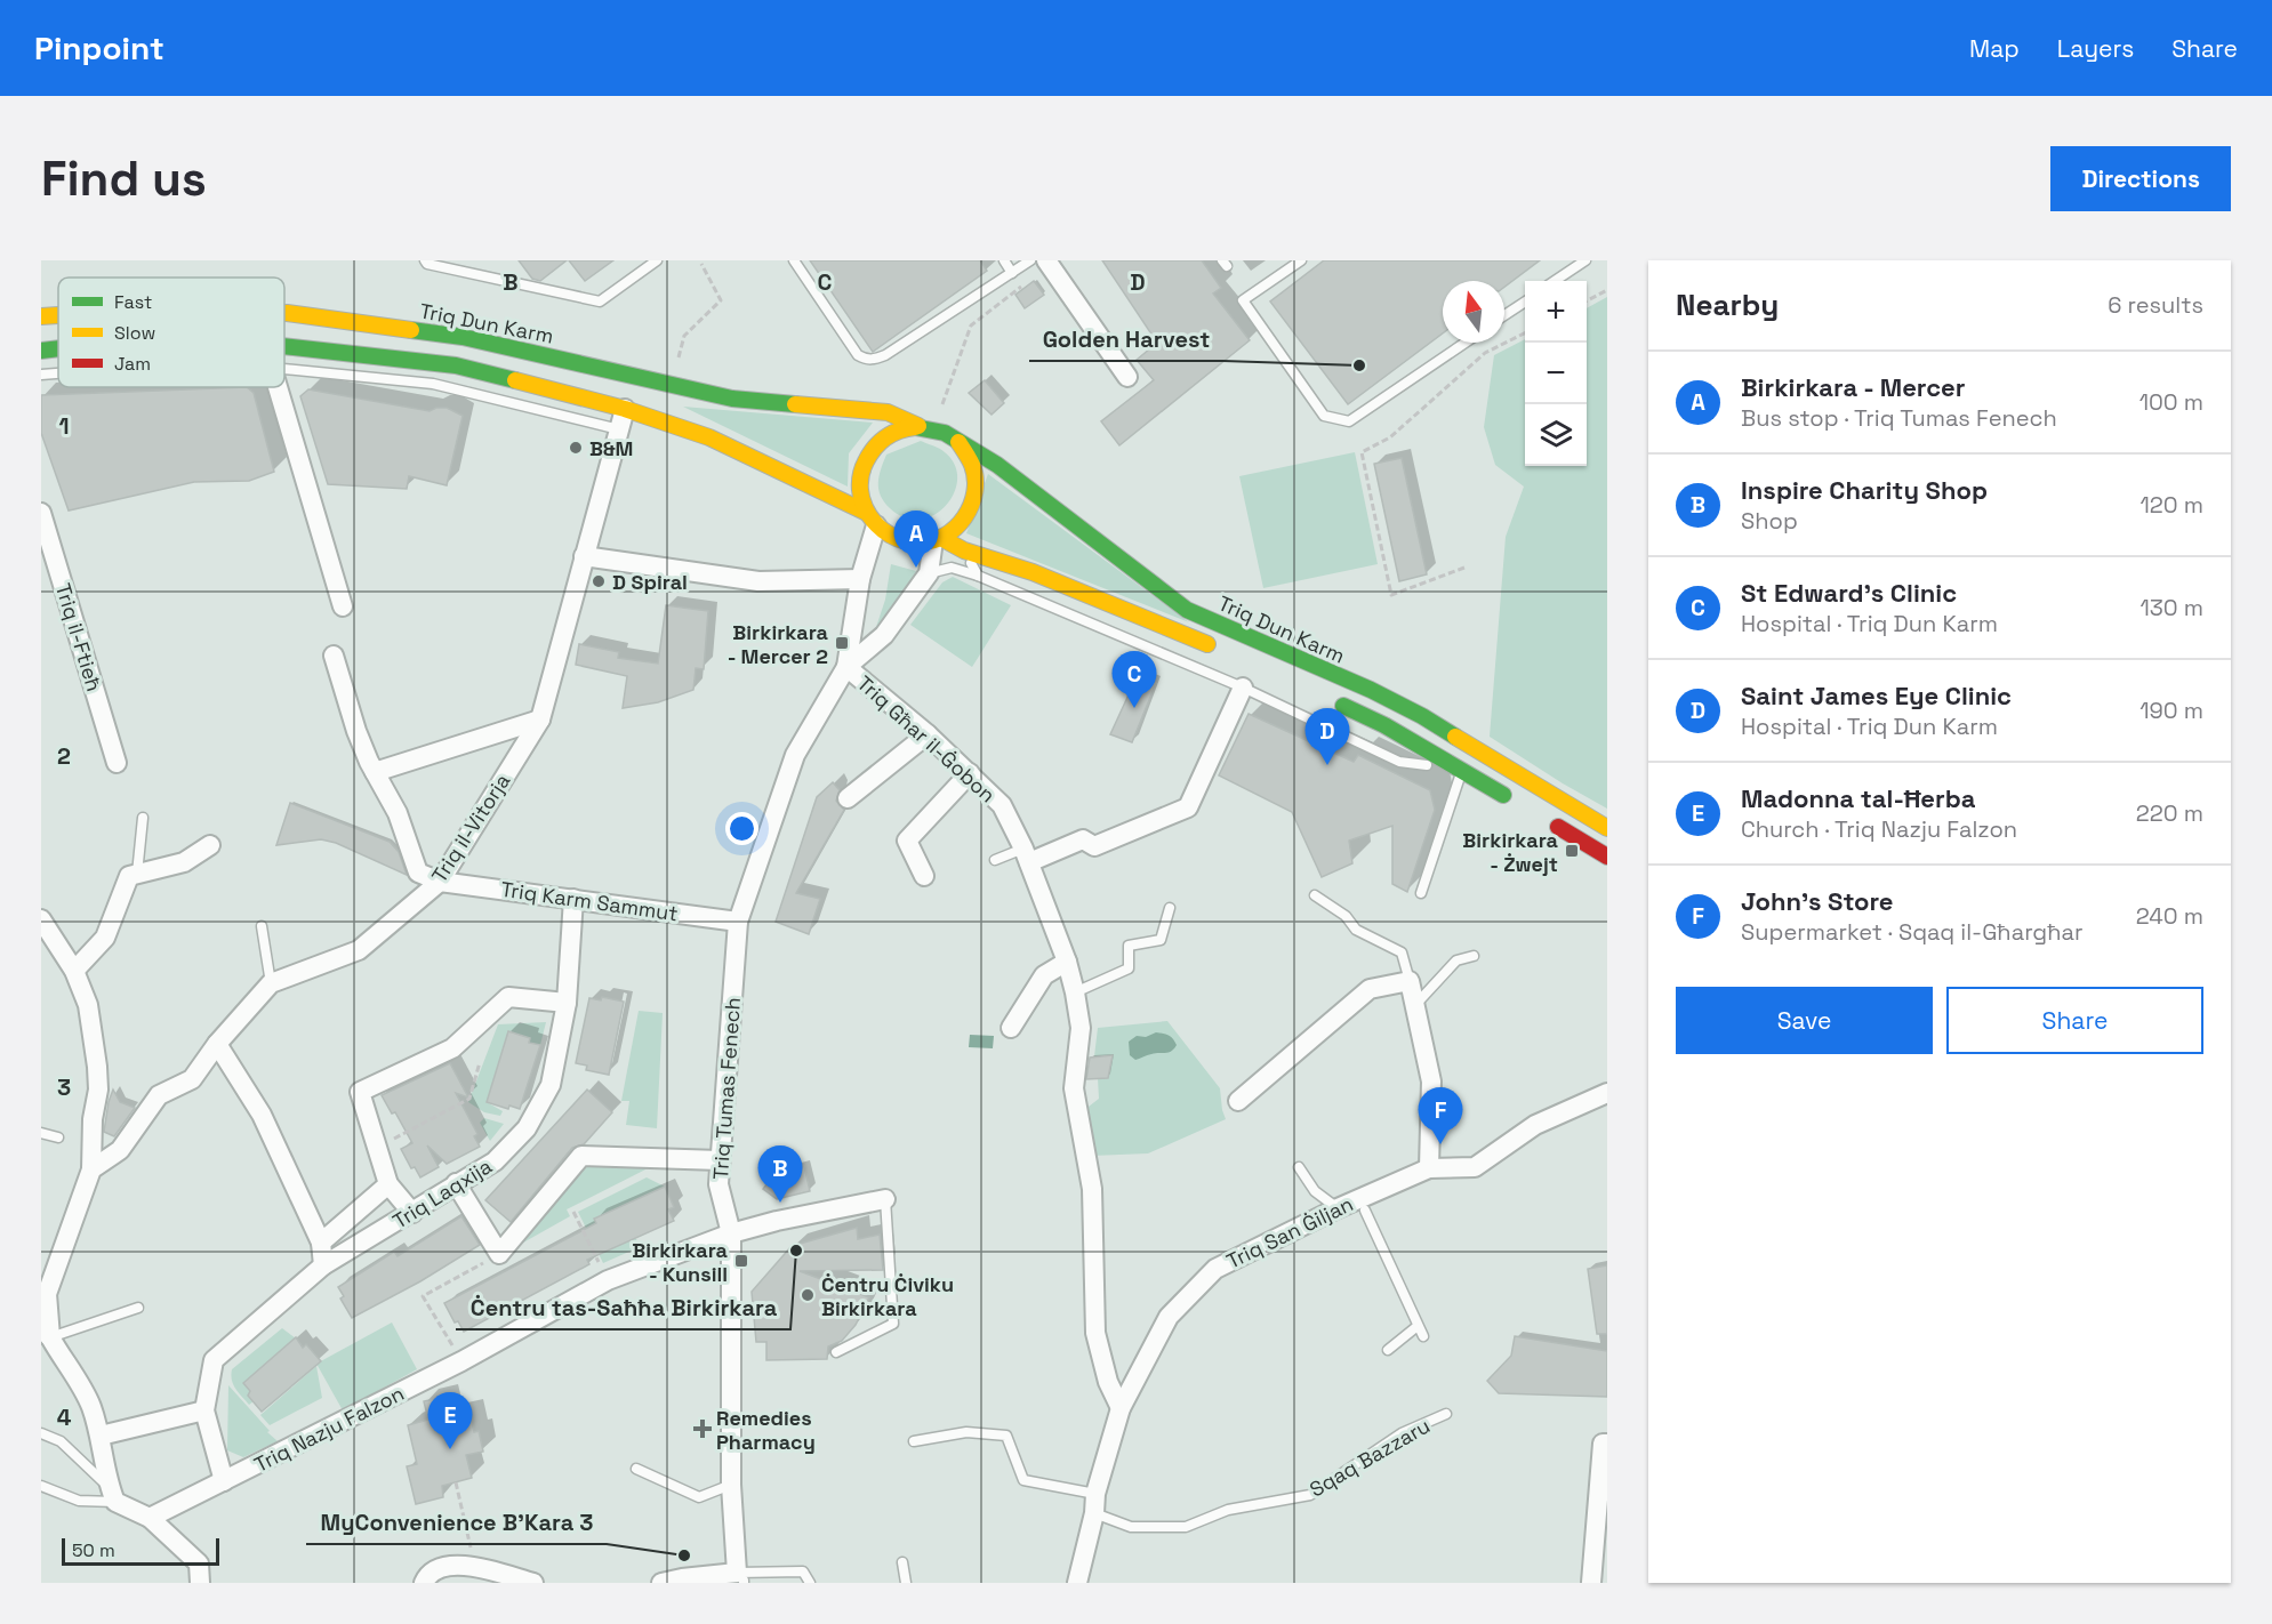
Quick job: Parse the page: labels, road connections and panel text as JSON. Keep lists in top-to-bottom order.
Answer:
{
  "streets": {
    "highway": ["Triq Dun Karm"],
    "street": [
      "Triq il-Ftieħ",
      "Triq Għar il-Ġobon",
      "Triq il-Vitorja",
      "Triq Karm Sammut",
      "Triq Tumas Fenech",
      "Triq Laqxija",
      "Triq San Ġiljan",
      "Triq Nazju Falzon"
    ],
    "lane": ["Sqaq Bazzaru"]
  },
  "crossings": [
    ["Triq Dun Karm", "Triq Tumas Fenech"],
    ["Triq Għar il-Ġobon", "Triq Tumas Fenech"],
    ["Triq Għar il-Ġobon", "Triq San Ġiljan"],
    ["Triq il-Vitorja", "Triq Karm Sammut"],
    ["Triq Karm Sammut", "Triq Tumas Fenech"],
    ["Triq Karm Sammut", "Triq Laqxija"],
    ["Triq Tumas Fenech", "Triq Nazju Falzon"],
    ["Triq Laqxija", "Triq Nazju Falzon"],
    ["Triq San Ġiljan", "Sqaq Bazzaru"]
  ],
  "places": {
    "other": [
      "Golden Harvest",
      "B&M",
      "D Spiral",
      "Ċentru tas-Saħħa Birkirkara",
      "Ċentru Ċiviku Birkirkara",
      "MyConvenience B'Kara 3"
    ],
    "transit": ["Birkirkara - Mercer 2", "Birkirkara - Żwejt", "Birkirkara - Kunsill"],
    "health": ["Remedies Pharmacy"]
  },
  "legend": ["Fast", "Slow", "Jam"],
  "scale_bar": "50 m",
  "north": "top",
  "page": {
    "header": "Pinpoint",
    "nav": ["Map", "Layers", "Share"],
    "buttons": [
      "Directions",
      ["Save", "Share"]
    ],
    "title": "Find us",
    "heading": ["Nearby", "6 results"],
    "map_buttons": ["+", "−"],
    "list": [
      {
        "mark": "A",
        "name": "Birkirkara - Mercer",
        "note": "Bus stop · Triq Tumas Fenech",
        "value": "100 m"
      },
      {
        "mark": "B",
        "name": "Inspire Charity Shop",
        "note": "Shop",
        "value": "120 m"
      },
      {
        "mark": "C",
        "name": "St Edward's Clinic",
        "note": "Hospital · Triq Dun Karm",
        "value": "130 m"
      },
      {
        "mark": "D",
        "name": "Saint James Eye Clinic",
        "note": "Hospital · Triq Dun Karm",
        "value": "190 m"
      },
      {
        "mark": "E",
        "name": "Madonna tal-Ħerba",
        "note": "Church · Triq Nazju Falzon",
        "value": "220 m"
      },
      {
        "mark": "F",
        "name": "John's Store",
        "note": "Supermarket · Sqaq il-Għargħar",
        "value": "240 m"
      }
    ],
    "pins": [
      "A",
      "C",
      "D",
      "F",
      "B",
      "E"
    ],
    "scale": "50 m"
  },
  "grid": {
    "columns": ["B", "C", "D"],
    "rows": [
      "1",
      "2",
      "3",
      "4"
    ]
  }
}
